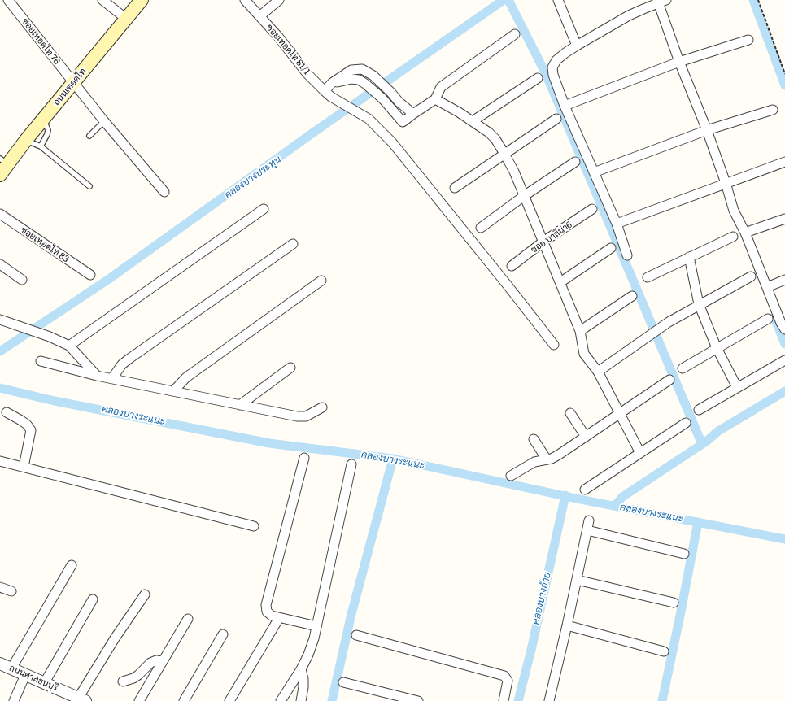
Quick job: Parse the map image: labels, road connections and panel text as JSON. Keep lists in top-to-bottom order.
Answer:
{
  "streets": {
    "main road": ["ถนนเทอดไท"],
    "street": [
      "ซอยเทอดไท 76",
      "ซอยเทอดไท 81/1",
      "ซอย บาลีน่า6",
      "ซอยเทอดไท 83",
      "ถนนศาลธนบุรี"
    ]
  },
  "crossings": [
    ["ซอยเทอดไท 76", "ถนนเทอดไท"]
  ],
  "water": ["คลองบางประทุน", "คลองบางระแนะ", "คลองบางอ้าย"]
}
